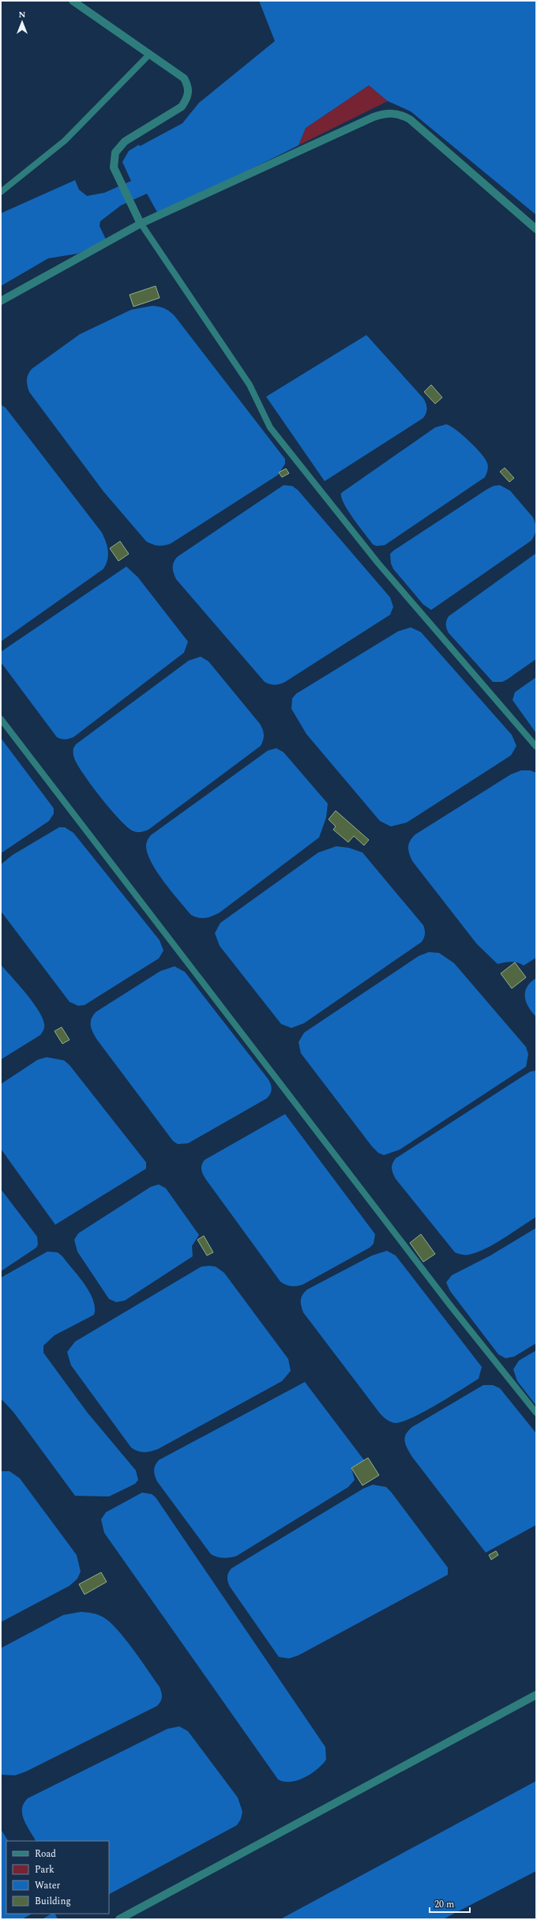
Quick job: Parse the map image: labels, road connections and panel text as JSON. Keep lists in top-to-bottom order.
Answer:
{
  "legend": [
    "Road",
    "Park",
    "Water",
    "Building"
  ],
  "scale_bar": "20 m",
  "north": "top"
}
